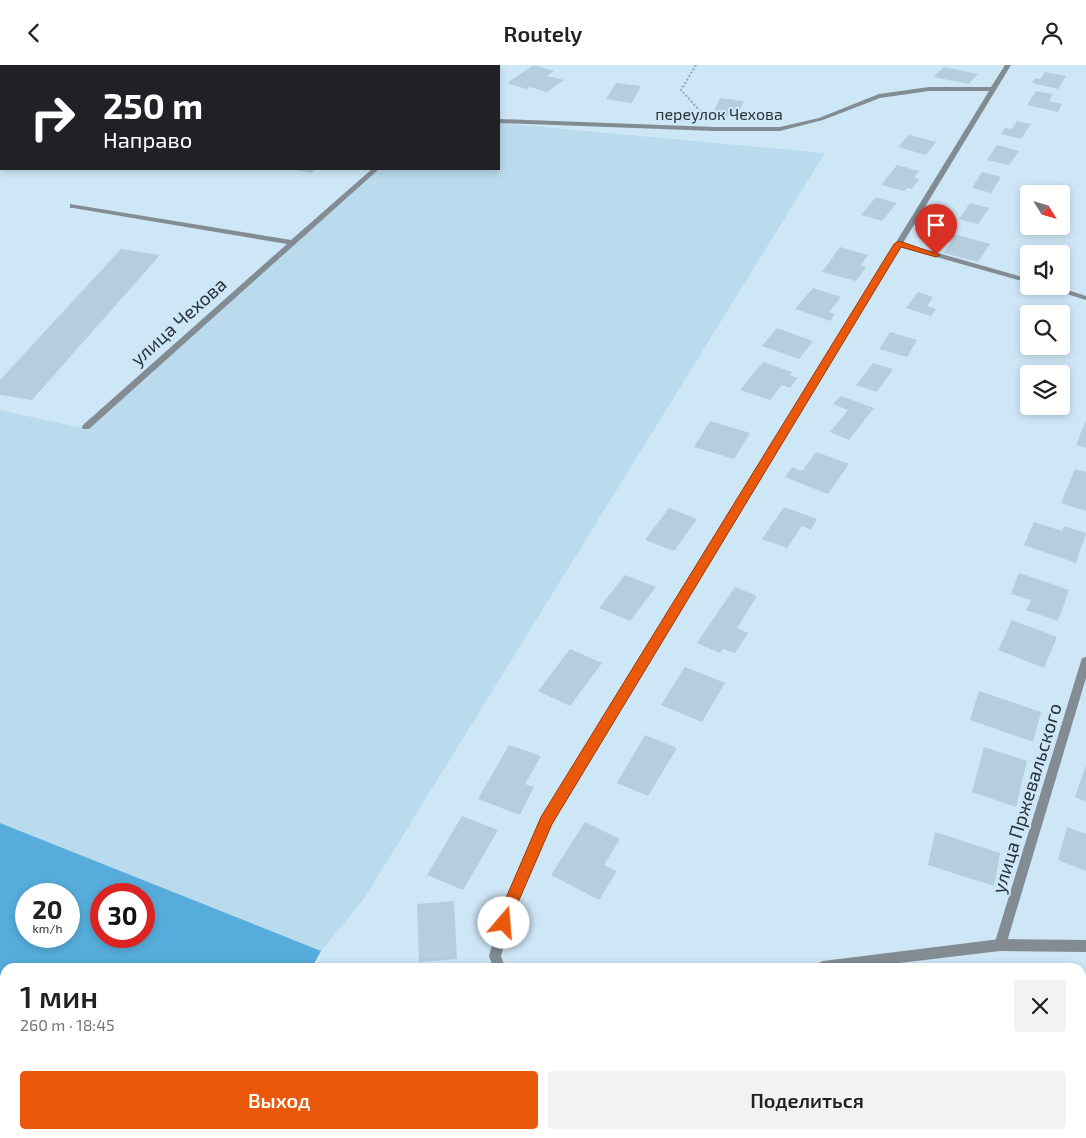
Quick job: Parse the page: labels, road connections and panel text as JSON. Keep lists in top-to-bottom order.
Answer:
{
  "streets": {
    "street": ["переулок Чехова", "улица Чехова", "улица Пржевальского"]
  },
  "north": "bottom right",
  "page": {
    "header": "Routely",
    "turn": ["250 m", "Направо"],
    "speed": "20 km/h",
    "limit": "30",
    "heading": ["1 мин", "260 m · 18:45"],
    "buttons": ["Выход", "Поделиться"]
  }
}
